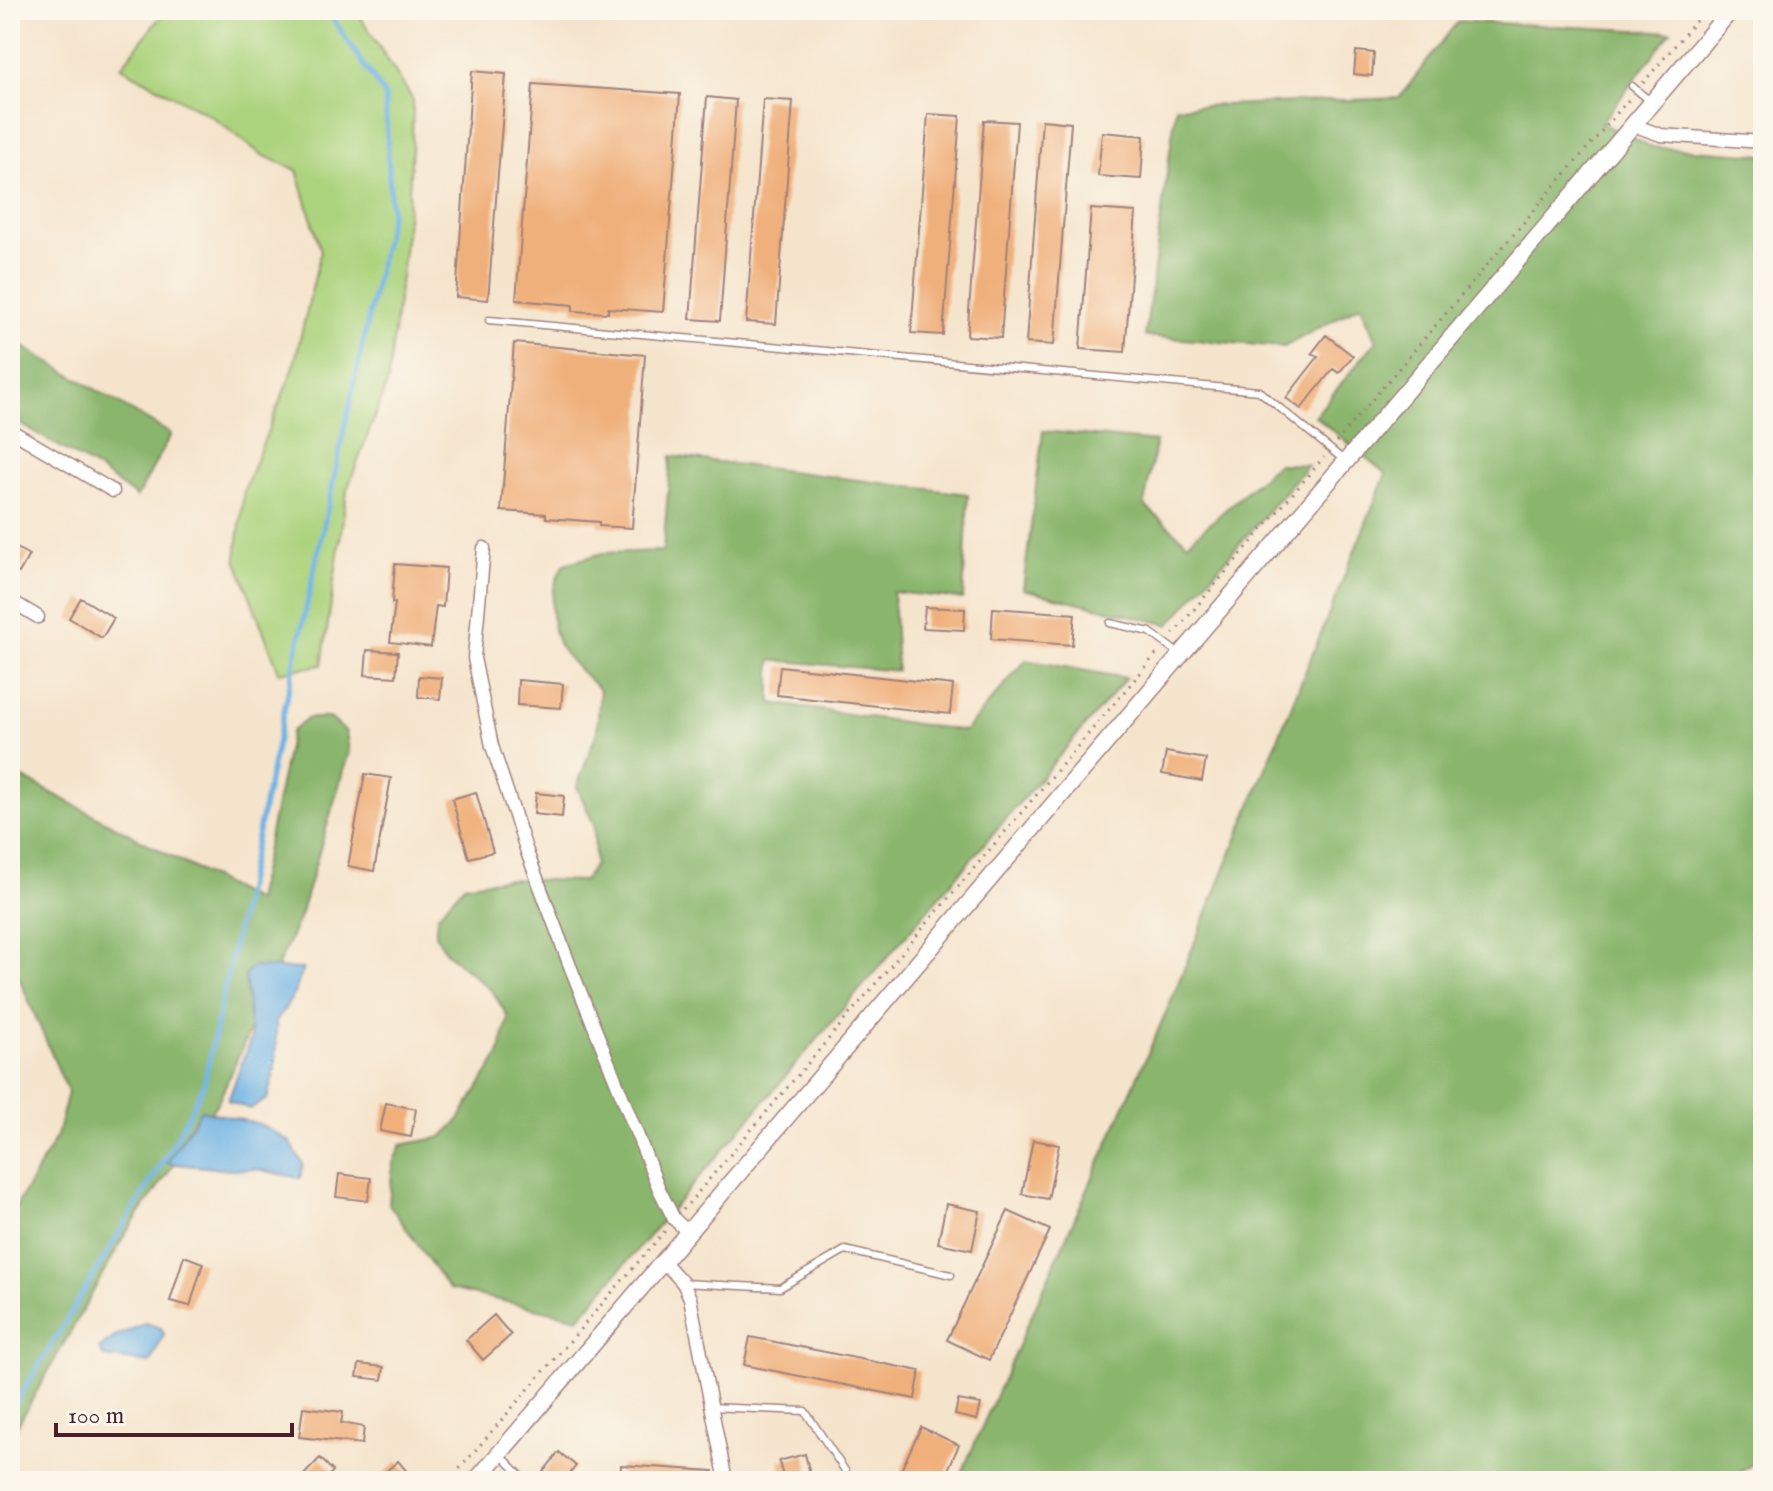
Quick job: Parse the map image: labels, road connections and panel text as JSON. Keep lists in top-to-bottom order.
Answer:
{
  "scale_bar": "100 m"
}
